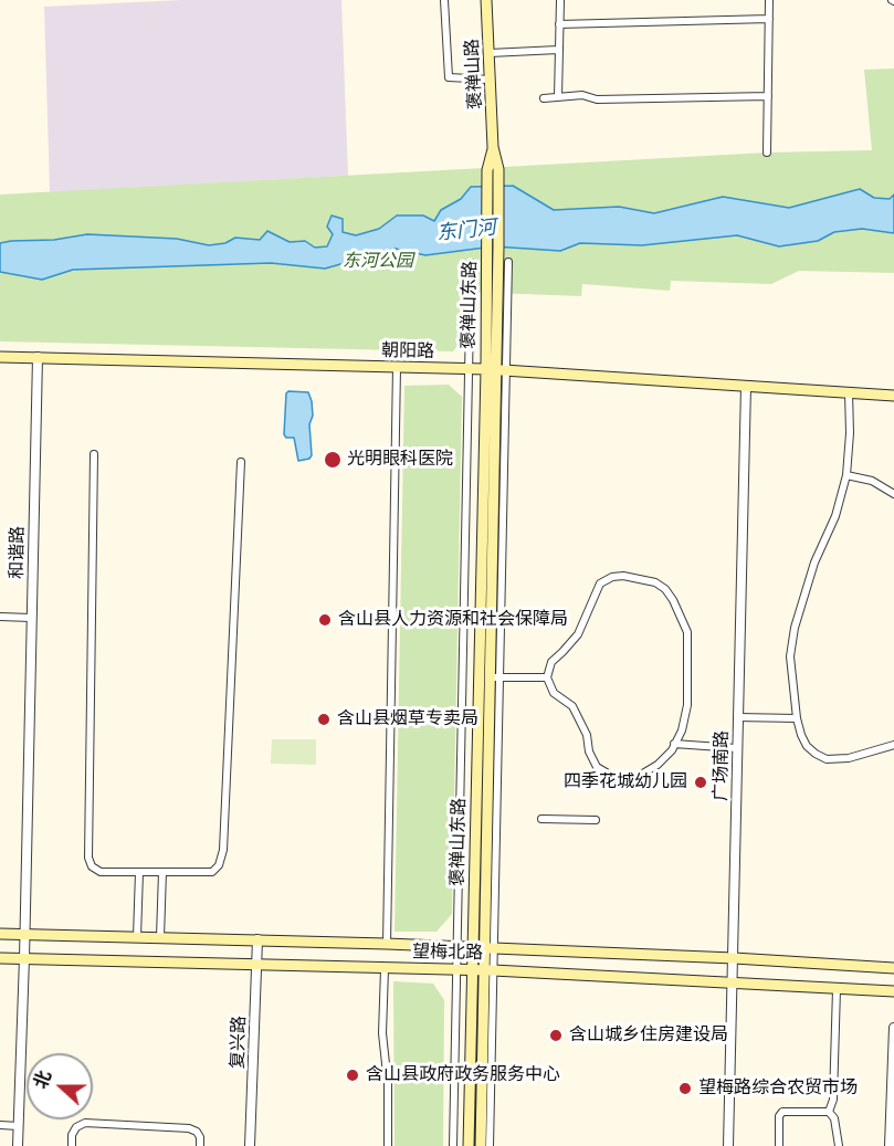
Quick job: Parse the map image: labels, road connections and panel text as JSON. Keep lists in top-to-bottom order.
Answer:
{
  "streets": {
    "main road": [
      "褒禅山路",
      "褒禅山东路",
      "朝阳路",
      "望梅北路"
    ],
    "street": ["和谐路", "广场南路", "复兴路"]
  },
  "crossings": [
    ["褒禅山路", "褒禅山东路"],
    ["褒禅山东路", "朝阳路"],
    ["褒禅山东路", "望梅北路"],
    ["朝阳路", "和谐路"],
    ["朝阳路", "广场南路"],
    ["和谐路", "望梅北路"],
    ["广场南路", "望梅北路"],
    ["望梅北路", "复兴路"]
  ],
  "water": ["东门河"],
  "parks": ["东河公园"],
  "places": [
    "光明眼科医院",
    "含山县人力资源和社会保障局",
    "含山县烟草专卖局",
    "四季花城幼儿园",
    "含山城乡住房建设局",
    "含山县政府政务服务中心",
    "望梅路综合农贸市场"
  ],
  "north": "left"
}
